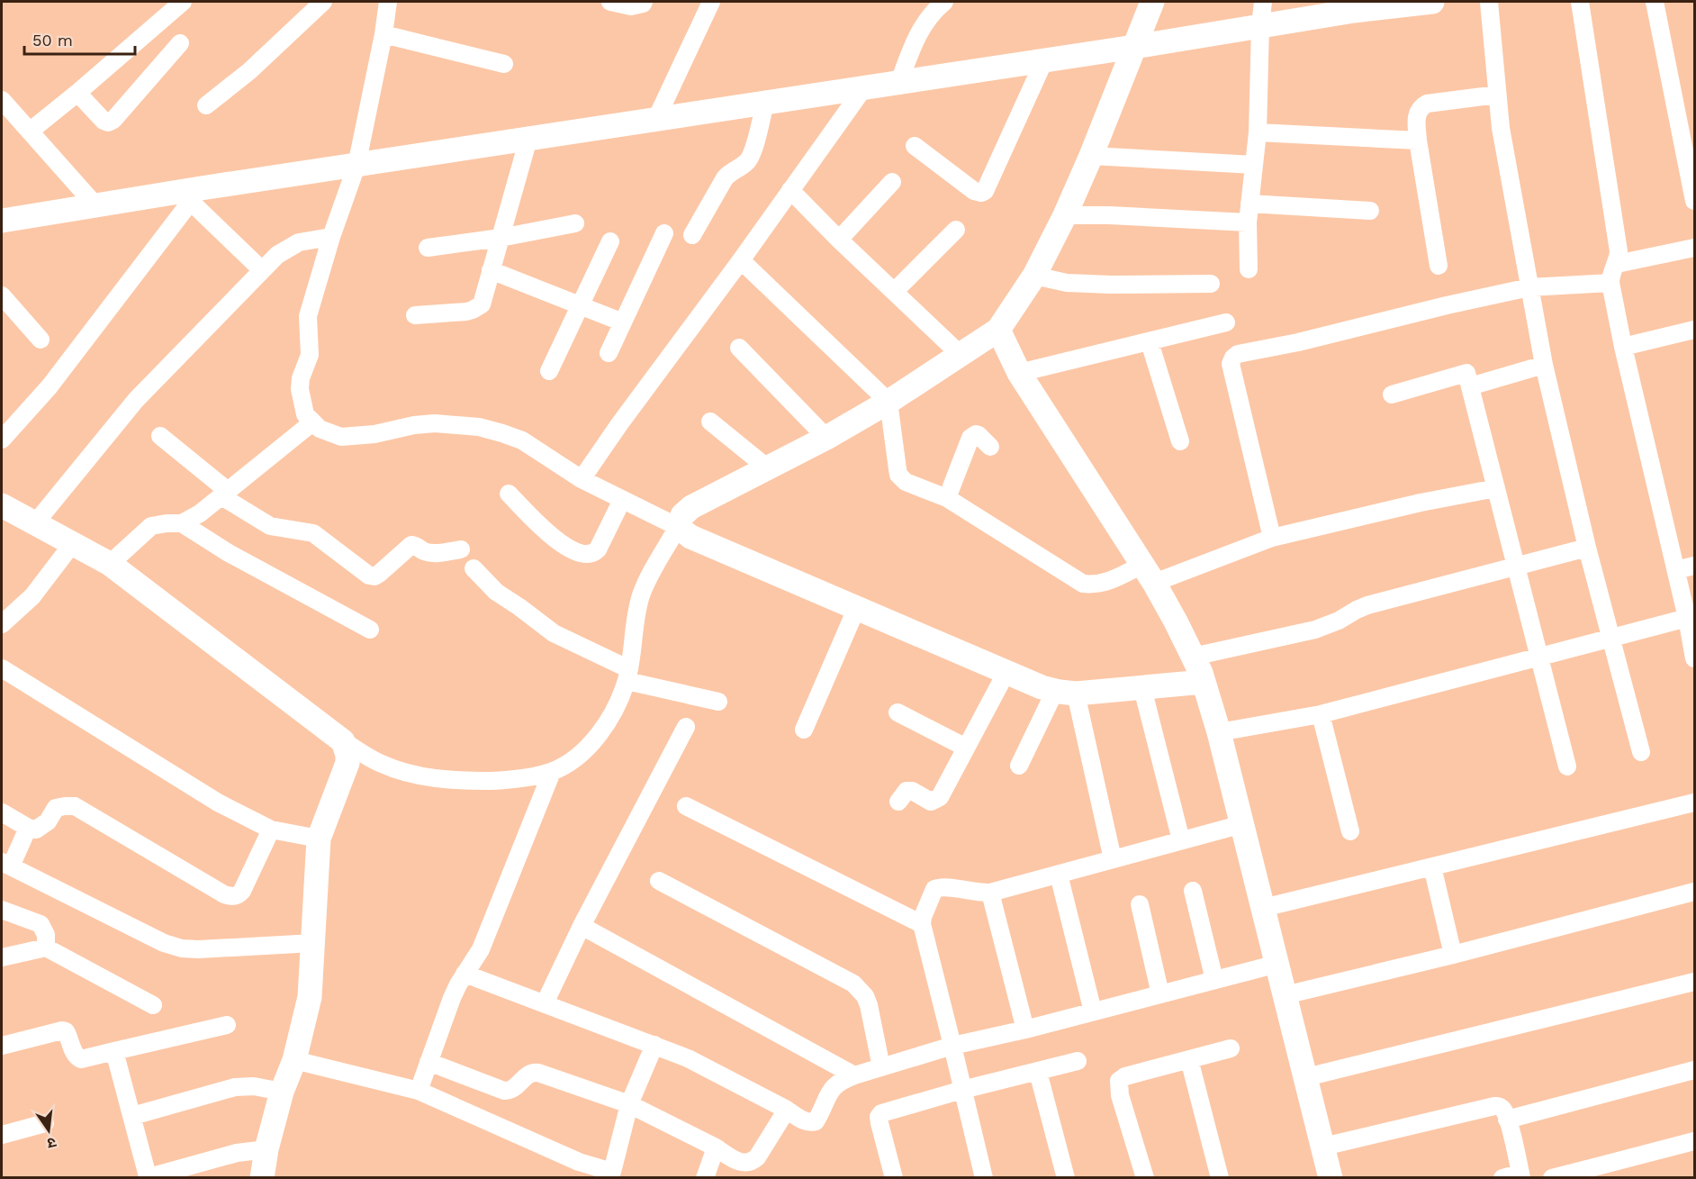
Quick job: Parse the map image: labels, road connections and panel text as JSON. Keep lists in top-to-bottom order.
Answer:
{
  "scale_bar": "50 m",
  "north": "bottom"
}
